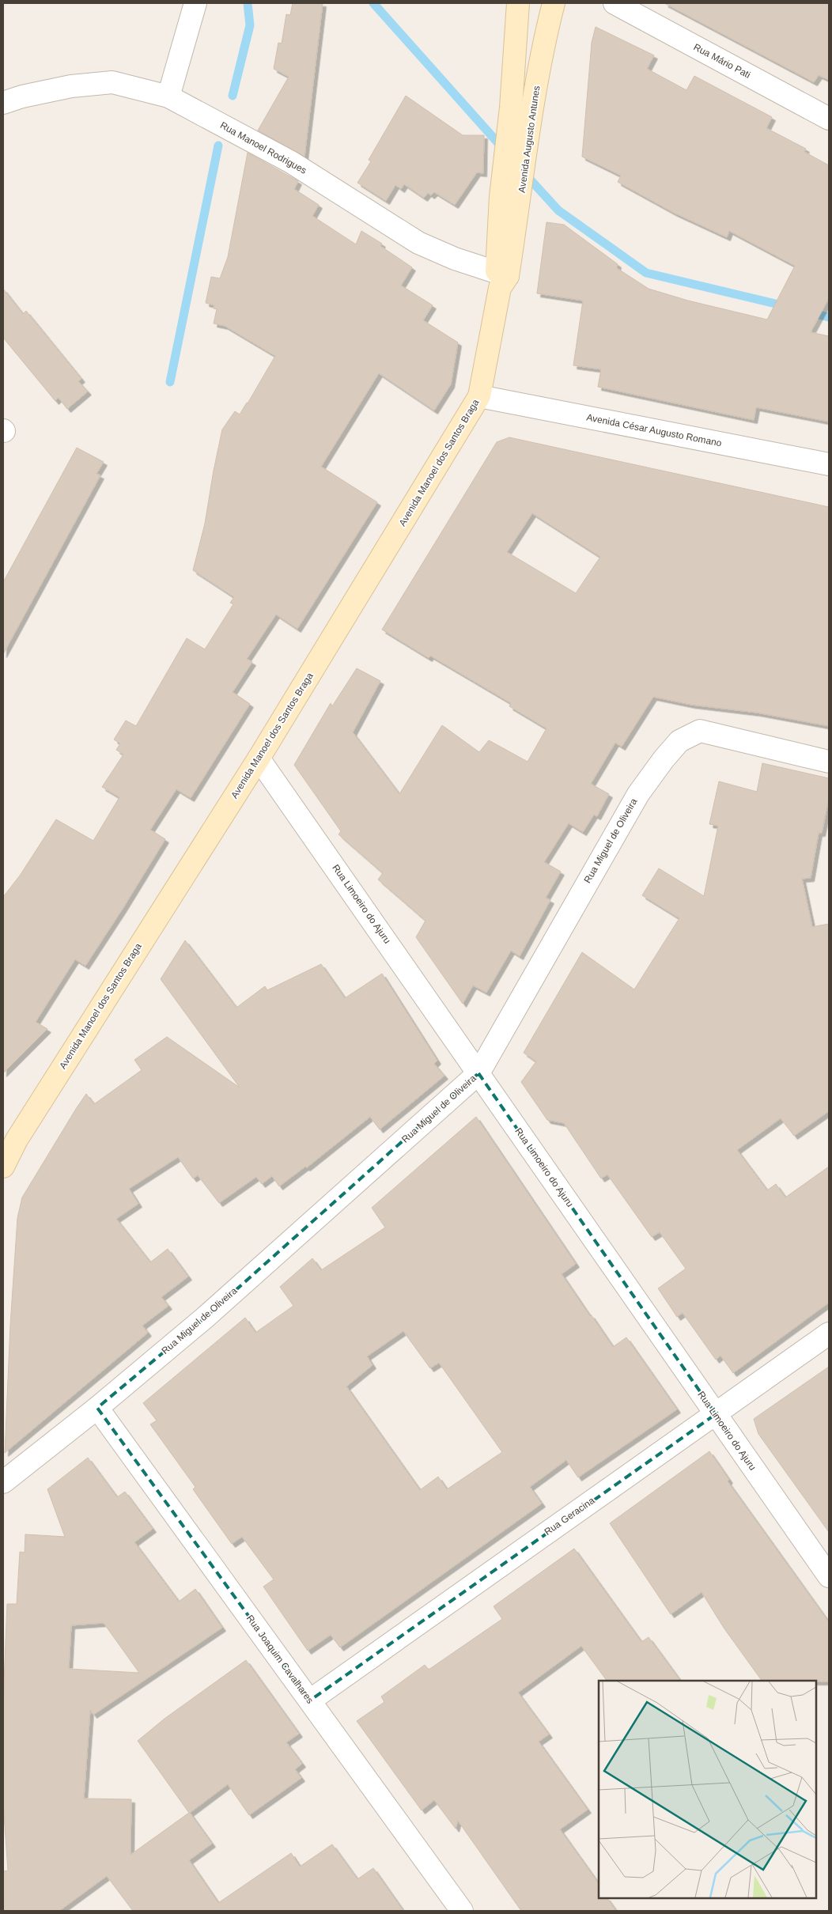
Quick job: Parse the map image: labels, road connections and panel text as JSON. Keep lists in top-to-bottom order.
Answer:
{
  "streets": {
    "street": [
      "Rua Mário Pati",
      "Avenida Augusto Antunes",
      "Rua Manoel Rodrigues",
      "Avenida César Augusto Romano",
      "Avenida Manoel dos Santos Braga",
      "Rua Miguel de Oliveira",
      "Rua Limoeiro do Ajuru",
      "Rua Geracina",
      "Rua Joaquim Cavalhares"
    ]
  },
  "crossings": [
    ["Avenida Augusto Antunes", "Rua Manoel Rodrigues"],
    ["Avenida Augusto Antunes", "Avenida Manoel dos Santos Braga"],
    ["Rua Manoel Rodrigues", "Avenida Manoel dos Santos Braga"],
    ["Avenida César Augusto Romano", "Avenida Manoel dos Santos Braga"],
    ["Avenida Manoel dos Santos Braga", "Rua Limoeiro do Ajuru"],
    ["Rua Miguel de Oliveira", "Rua Limoeiro do Ajuru"],
    ["Rua Miguel de Oliveira", "Rua Joaquim Cavalhares"],
    ["Rua Limoeiro do Ajuru", "Rua Geracina"],
    ["Rua Geracina", "Rua Joaquim Cavalhares"]
  ]
}
